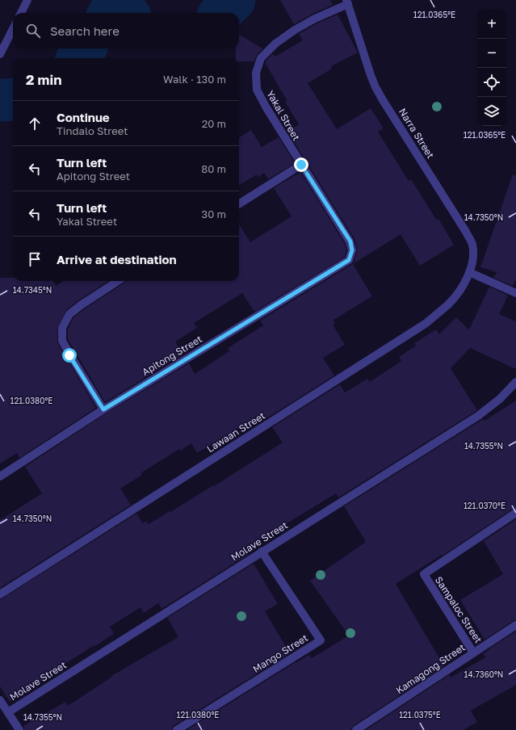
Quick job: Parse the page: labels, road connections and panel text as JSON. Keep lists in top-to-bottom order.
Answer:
{
  "streets": {
    "street": [
      "Yakal Street",
      "Narra Street",
      "Apitong Street",
      "Lawaan Street",
      "Molave Street",
      "Sampaloc Street",
      "Mango Street",
      "Kamagong Street"
    ]
  },
  "crossings": [
    ["Yakal Street", "Narra Street"],
    ["Yakal Street", "Apitong Street"],
    ["Narra Street", "Lawaan Street"],
    ["Molave Street", "Mango Street"],
    ["Sampaloc Street", "Kamagong Street"]
  ],
  "page": {
    "map_buttons": ["+", "−"],
    "search": "Search here",
    "heading": ["2 min", "Walk · 130 m"],
    "list": [
      ["Continue", "Tindalo Street", "20 m"],
      ["Turn left", "Apitong Street", "80 m"],
      ["Turn left", "Yakal Street", "30 m"],
      "Arrive at destination"
    ]
  },
  "coordinates": [
    "121.0365°E",
    "14.7350°N",
    "14.7345°N",
    "121.0380°E",
    "14.7355°N",
    "121.0370°E",
    "14.7360°N",
    "121.0375°E"
  ]
}
